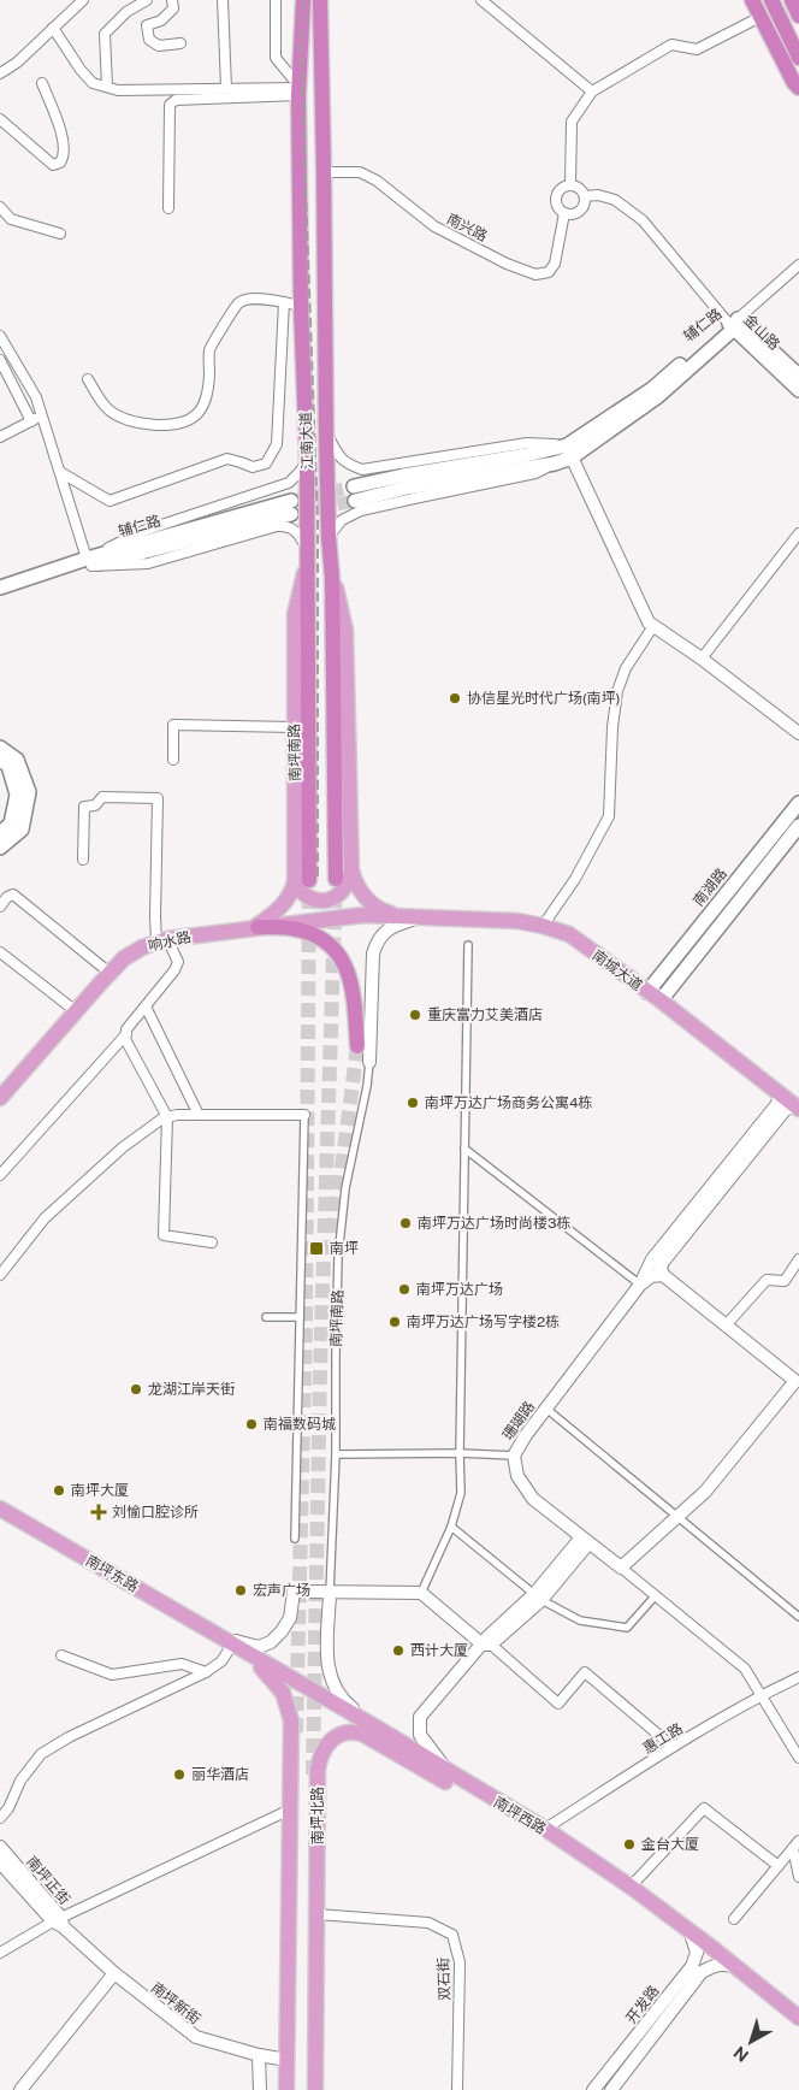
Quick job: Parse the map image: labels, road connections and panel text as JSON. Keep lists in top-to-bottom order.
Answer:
{
  "streets": {
    "highway": ["江南大道"],
    "main road": [
      "辅仁路",
      "金山路",
      "南坪南路",
      "南湖路",
      "响水路",
      "南城大道",
      "南坪东路",
      "南坪北路",
      "南坪西路"
    ],
    "street": [
      "南兴路",
      "珊瑚路",
      "惠工路",
      "南坪正街",
      "双石街",
      "南坪新街",
      "开发路"
    ]
  },
  "crossings": [
    ["南兴路", "江南大道"],
    ["辅仁路", "金山路"],
    ["江南大道", "南坪南路"],
    ["南坪南路", "响水路"],
    ["南坪南路", "南城大道"],
    ["南坪南路", "南坪西路"],
    ["南湖路", "南城大道"],
    ["响水路", "南城大道"],
    ["南城大道", "珊瑚路"],
    ["珊瑚路", "惠工路"],
    ["南坪东路", "南坪北路"],
    ["南坪东路", "南坪西路"],
    ["惠工路", "南坪西路"],
    ["南坪北路", "南坪西路"],
    ["南坪北路", "双石街"],
    ["南坪北路", "南坪新街"],
    ["南坪西路", "开发路"],
    ["南坪正街", "南坪新街"]
  ],
  "places": {
    "other": [
      "协信星光时代广场(南坪)",
      "重庆富力艾美酒店",
      "南坪万达广场商务公寓4栋",
      "南坪万达广场时尚楼3栋",
      "南坪万达广场",
      "南坪万达广场写字楼2栋",
      "龙湖江岸天街",
      "南福数码城",
      "南坪大厦",
      "宏声广场",
      "西计大厦",
      "丽华酒店",
      "金台大厦"
    ],
    "transit": ["南坪"],
    "health": ["刘愉口腔诊所"]
  },
  "north": "bottom left"
}
